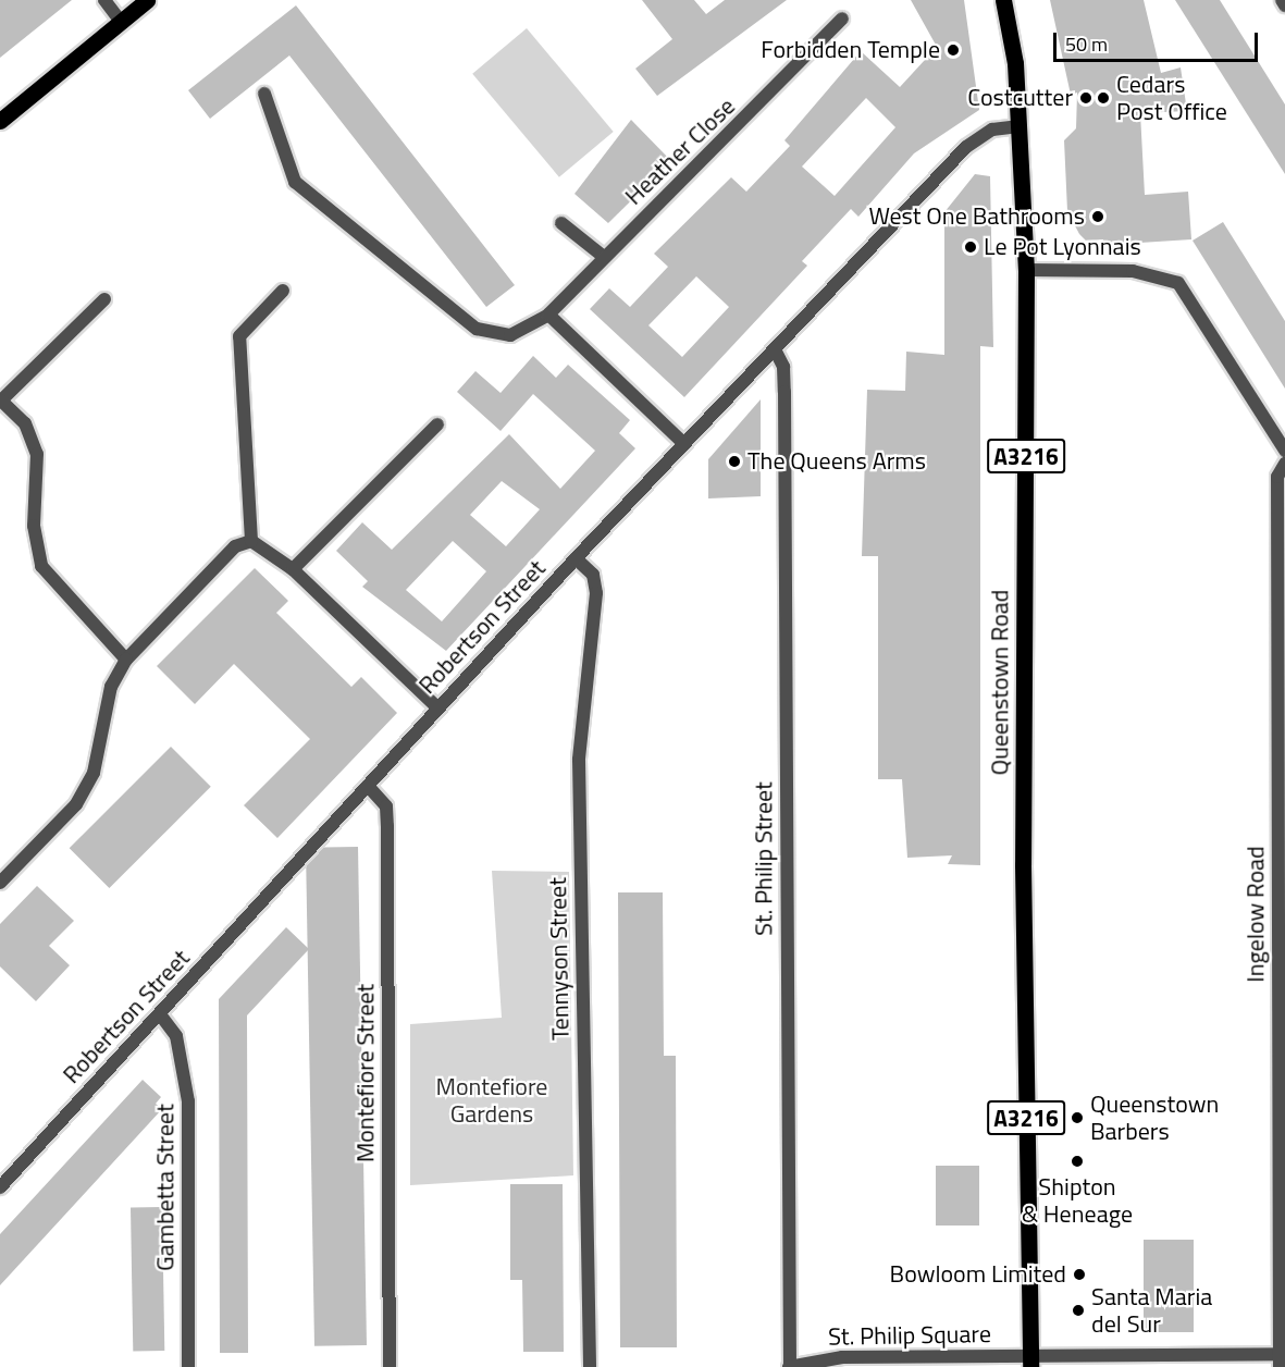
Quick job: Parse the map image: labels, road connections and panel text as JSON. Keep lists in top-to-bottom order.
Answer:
{
  "streets": {
    "main road": ["A3216", "Queenstown Road"],
    "street": [
      "Heather Close",
      "Robertson Street",
      "St. Philip Street",
      "Ingelow Road",
      "Tennyson Street",
      "Montefiore Street",
      "Gambetta Street",
      "St. Philip Square"
    ]
  },
  "crossings": [
    ["Robertson Street", "Queenstown Road"],
    ["Robertson Street", "St. Philip Street"],
    ["Robertson Street", "Tennyson Street"],
    ["Robertson Street", "Montefiore Street"],
    ["Robertson Street", "Gambetta Street"],
    ["Queenstown Road", "St. Philip Square"],
    ["St. Philip Street", "St. Philip Square"],
    ["Ingelow Road", "St. Philip Square"]
  ],
  "parks": ["Montefiore Gardens"],
  "places": [
    "Forbidden Temple",
    "Costcutter",
    "Cedars Post Office",
    "West One Bathrooms",
    "Le Pot Lyonnais",
    "The Queens Arms",
    "Queenstown Barbers",
    "Shipton & Heneage",
    "Bowloom Limited",
    "Santa Maria del Sur"
  ],
  "scale_bar": "50 m"
}
